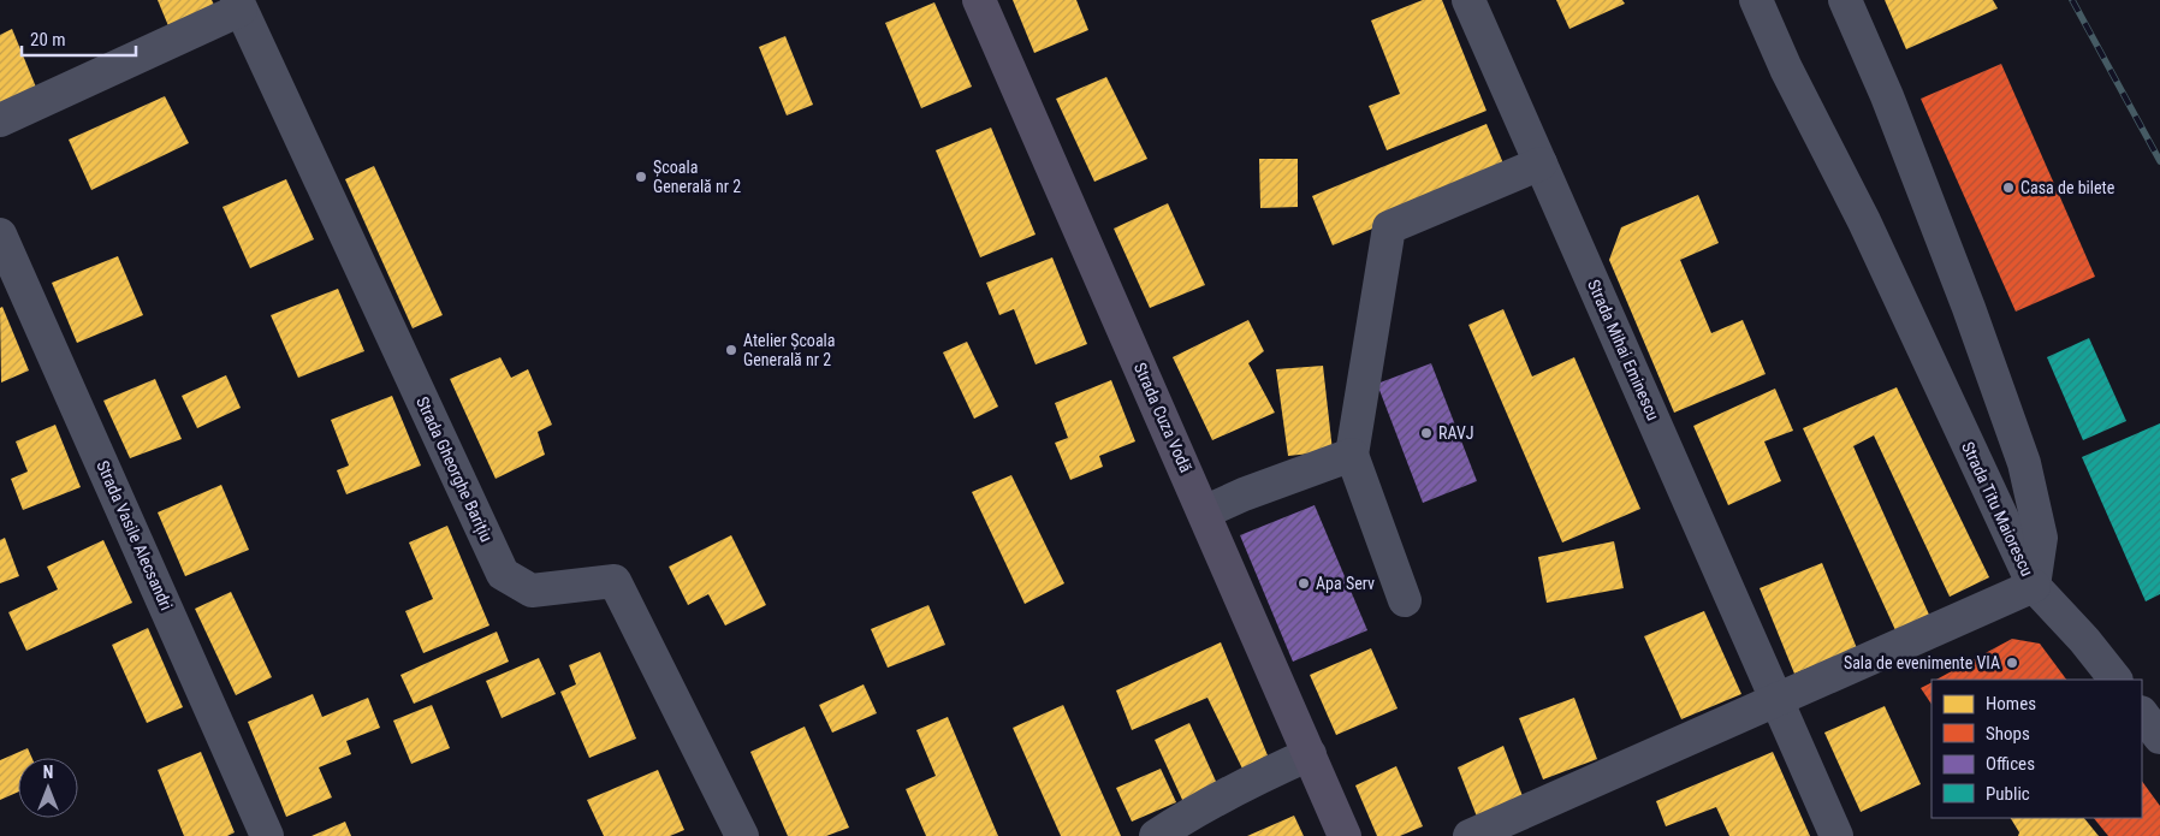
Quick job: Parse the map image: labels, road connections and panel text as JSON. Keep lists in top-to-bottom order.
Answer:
{
  "streets": {
    "main road": ["Strada Cuza Vodă"],
    "street": [
      "Strada Mihai Eminescu",
      "Strada Gheorghe Barițiu",
      "Strada Titu Maiorescu",
      "Strada Vasile Alecsandri"
    ]
  },
  "places": [
    "Școala Generală nr 2",
    "Casa de bilete",
    "Atelier Școala Generală nr 2",
    "RAVJ",
    "Apa Serv",
    "Sala de evenimente VIA"
  ],
  "legend": [
    "Homes",
    "Shops",
    "Offices",
    "Public"
  ],
  "scale_bar": "20 m",
  "north": "top"
}
